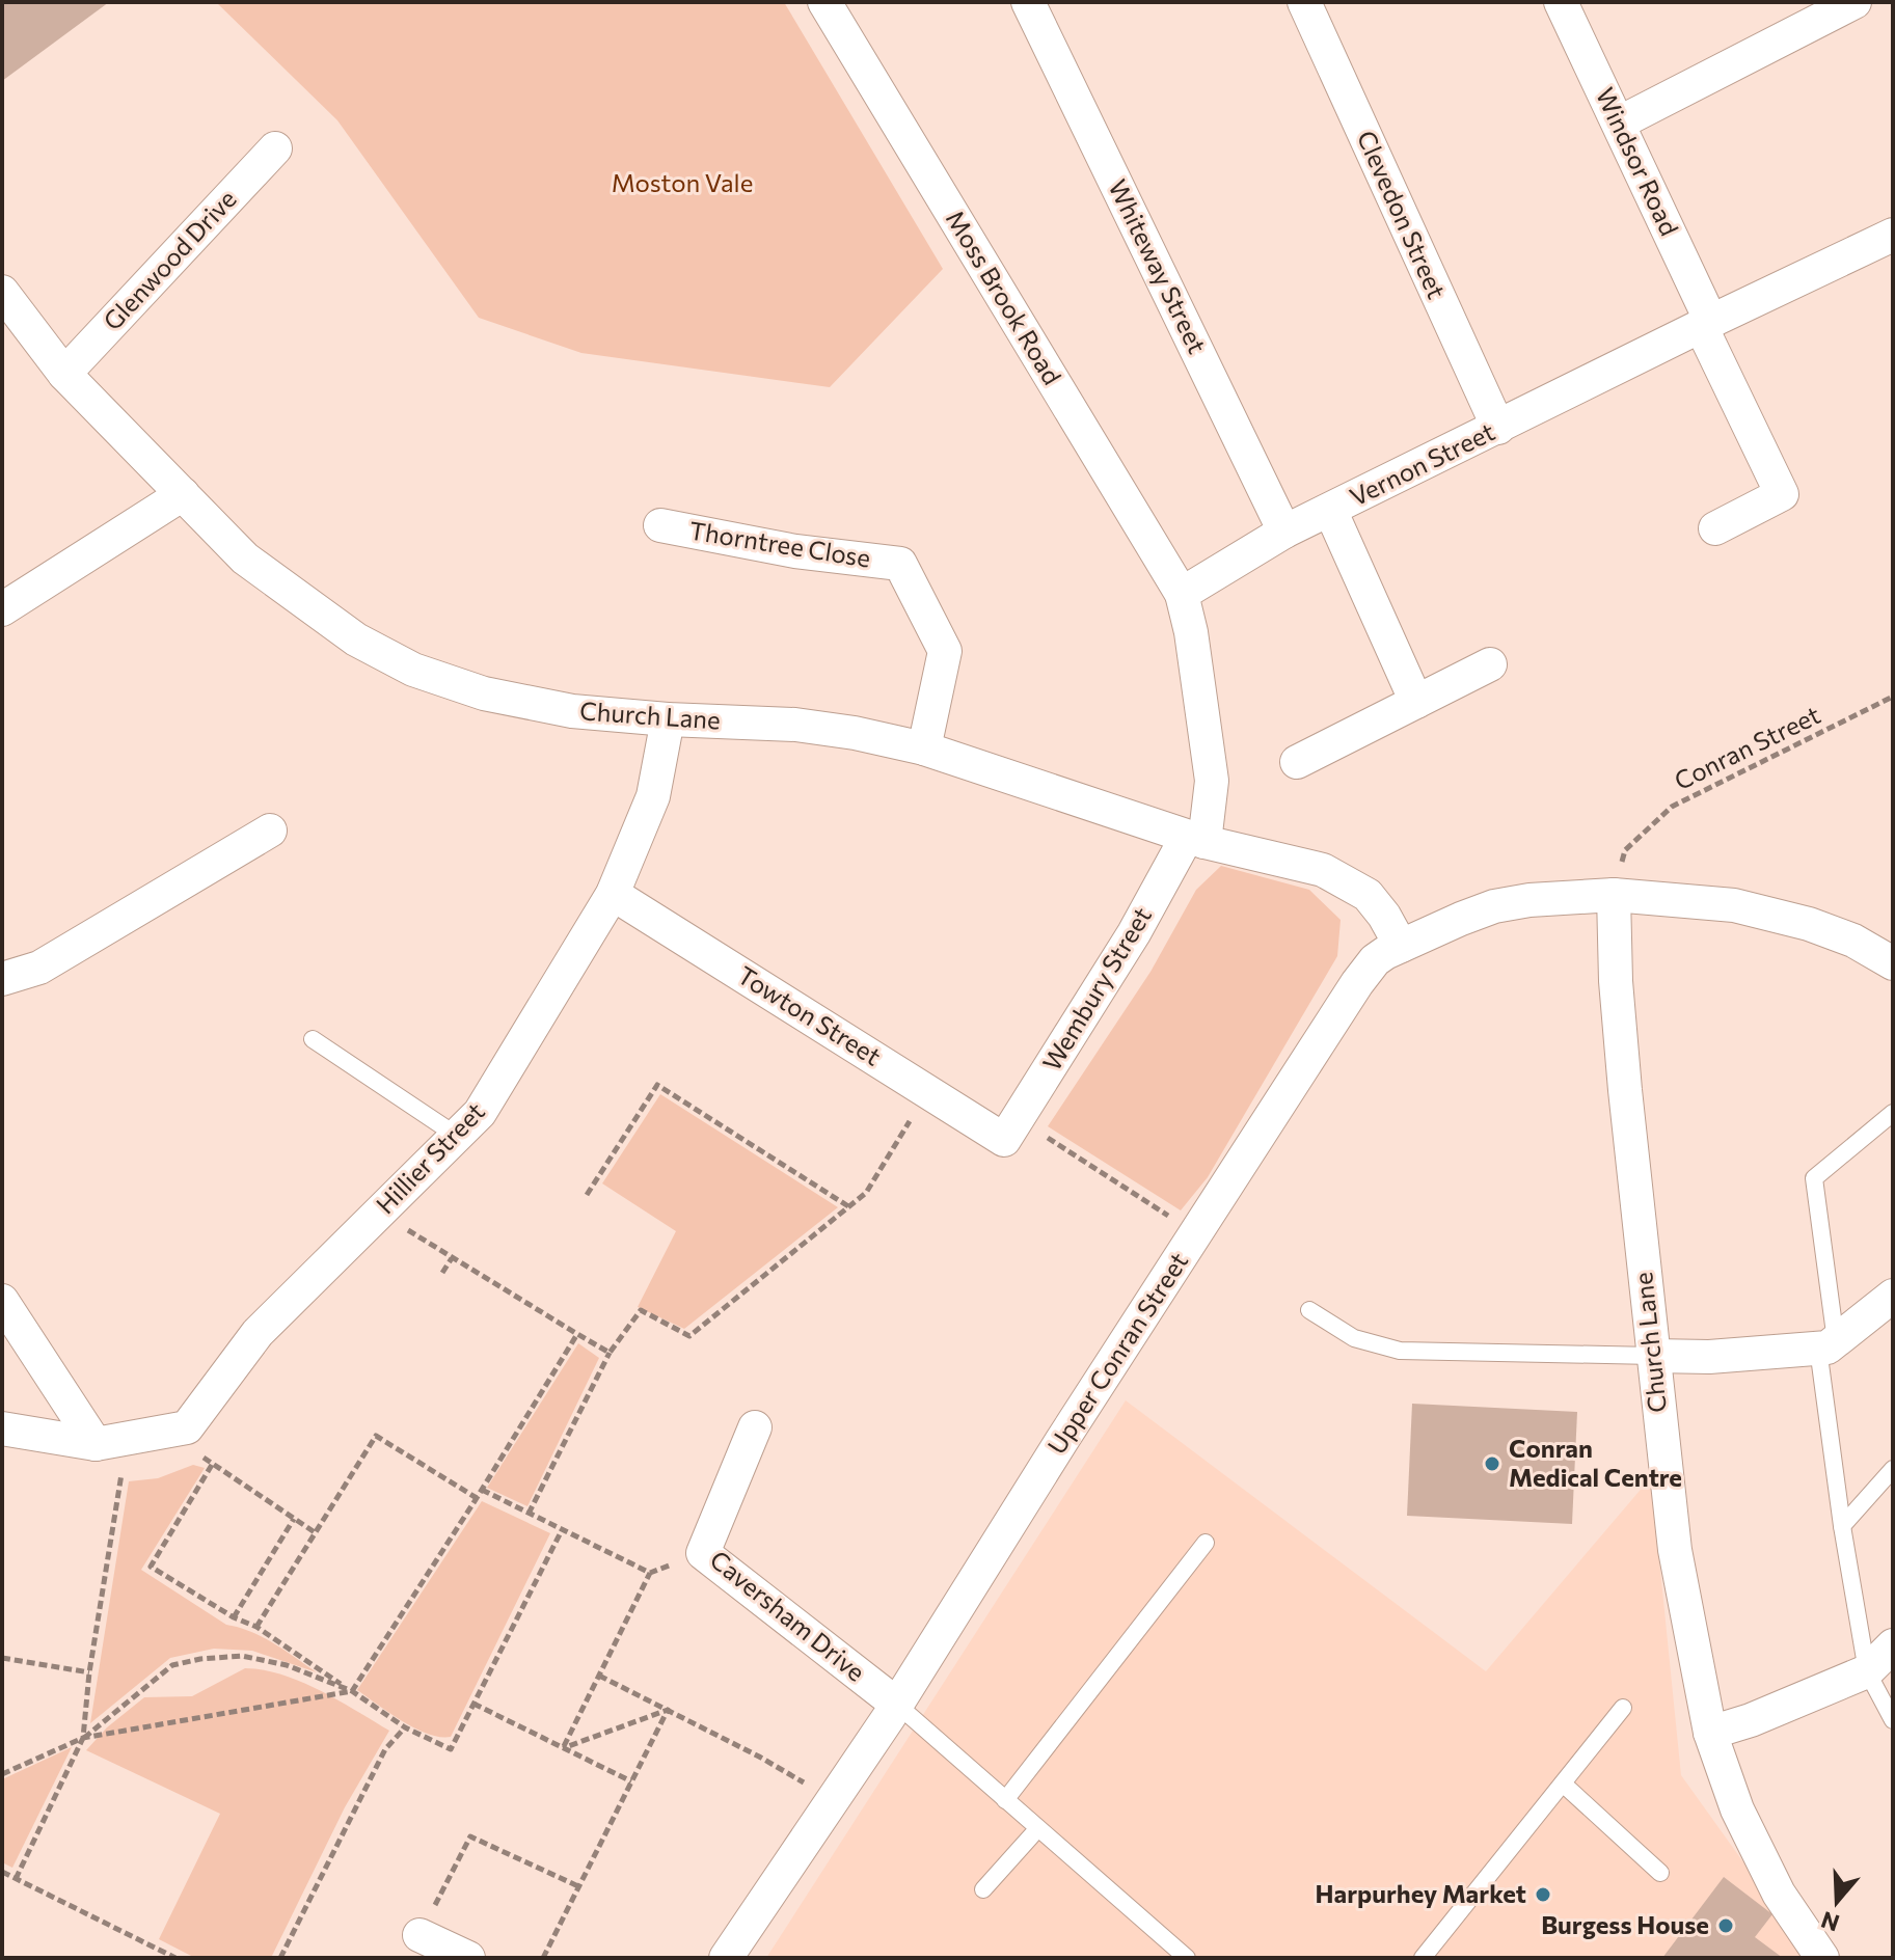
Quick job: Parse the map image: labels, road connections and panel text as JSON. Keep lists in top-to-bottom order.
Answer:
{
  "streets": {
    "street": [
      "Windsor Road",
      "Clevedon Street",
      "Glenwood Drive",
      "Whiteway Street",
      "Moss Brook Road",
      "Vernon Street",
      "Thorntree Close",
      "Church Lane",
      "Wembury Street",
      "Towton Street",
      "Hillier Street",
      "Upper Conran Street",
      "Caversham Drive"
    ],
    "path": ["Conran Street"]
  },
  "crossings": [
    ["Windsor Road", "Vernon Street"],
    ["Clevedon Street", "Vernon Street"],
    ["Glenwood Drive", "Church Lane"],
    ["Whiteway Street", "Vernon Street"],
    ["Moss Brook Road", "Vernon Street"],
    ["Thorntree Close", "Church Lane"],
    ["Church Lane", "Conran Street"],
    ["Church Lane", "Wembury Street"],
    ["Church Lane", "Hillier Street"],
    ["Church Lane", "Upper Conran Street"],
    ["Conran Street", "Upper Conran Street"],
    ["Wembury Street", "Towton Street"],
    ["Towton Street", "Hillier Street"],
    ["Upper Conran Street", "Caversham Drive"]
  ],
  "parks": ["Moston Vale"],
  "places": ["Conran Medical Centre", "Harpurhey Market", "Burgess House"],
  "north": "bottom"
}
